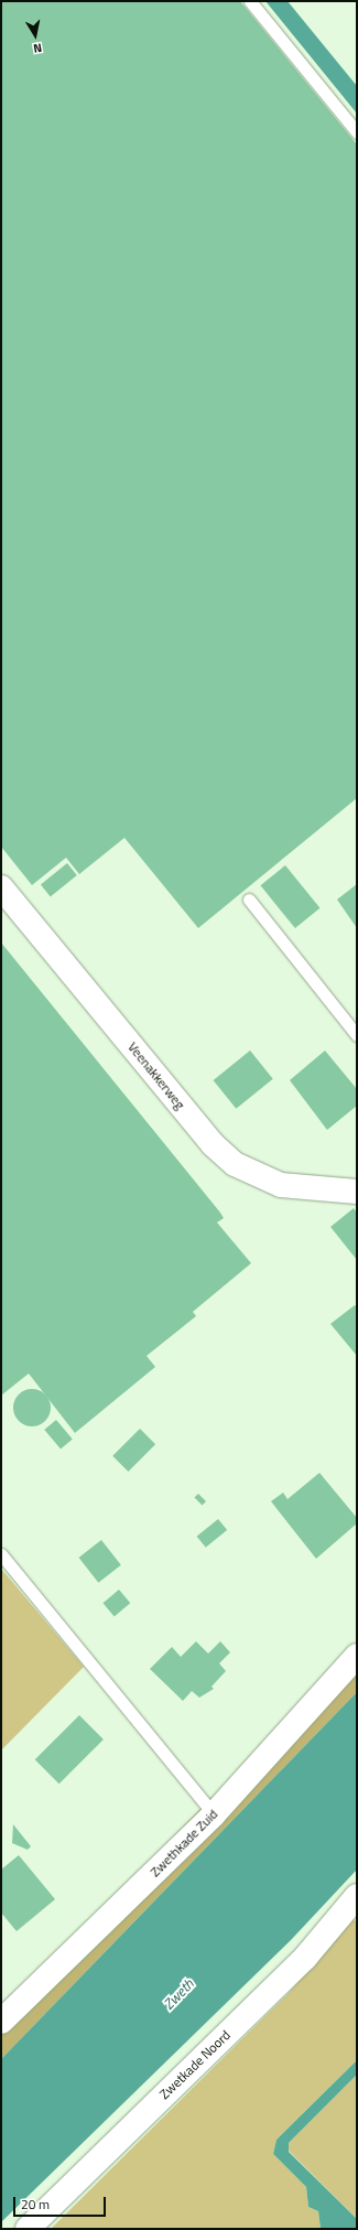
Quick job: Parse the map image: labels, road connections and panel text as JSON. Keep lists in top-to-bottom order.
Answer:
{
  "streets": {
    "street": ["Veenakkerweg", "Zwethkade Zuid", "Zwetkade Noord"]
  },
  "water": ["Zweth"],
  "scale_bar": "20 m",
  "north": "bottom"
}
